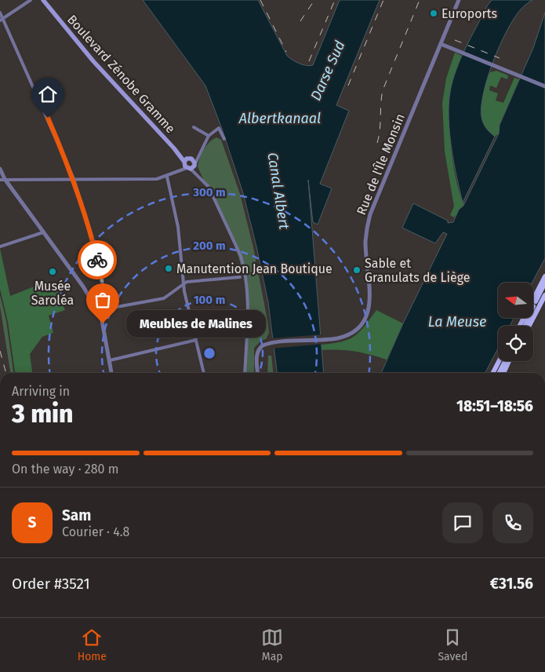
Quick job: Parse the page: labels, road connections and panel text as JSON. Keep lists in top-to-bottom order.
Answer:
{
  "streets": {
    "main road": ["Boulevard Zénobe Gramme"],
    "street": ["Rue de l'Île Monsin"]
  },
  "water": [
    "Darse Sud",
    "Albertkanaal",
    "Canal Albert",
    "La Meuse"
  ],
  "places": [
    "Euroports",
    "Manutention Jean Boutique",
    "Sable et Granulats de Liège",
    "Musée Saroléa",
    "Meubles de Malines"
  ],
  "north": "left",
  "page": {
    "bubble": "Meubles de Malines",
    "heading": ["3 min", "Arriving in", "18:51–18:56"],
    "panel": [
      "Sam",
      "Courier · 4.8",
      "Order #3521",
      "€31.56"
    ],
    "bar": "On the way · 280 m",
    "round": "S",
    "tabs": ["Home", "Map", "Saved"]
  },
  "rings": ["300 m", "200 m", "100 m"]
}
